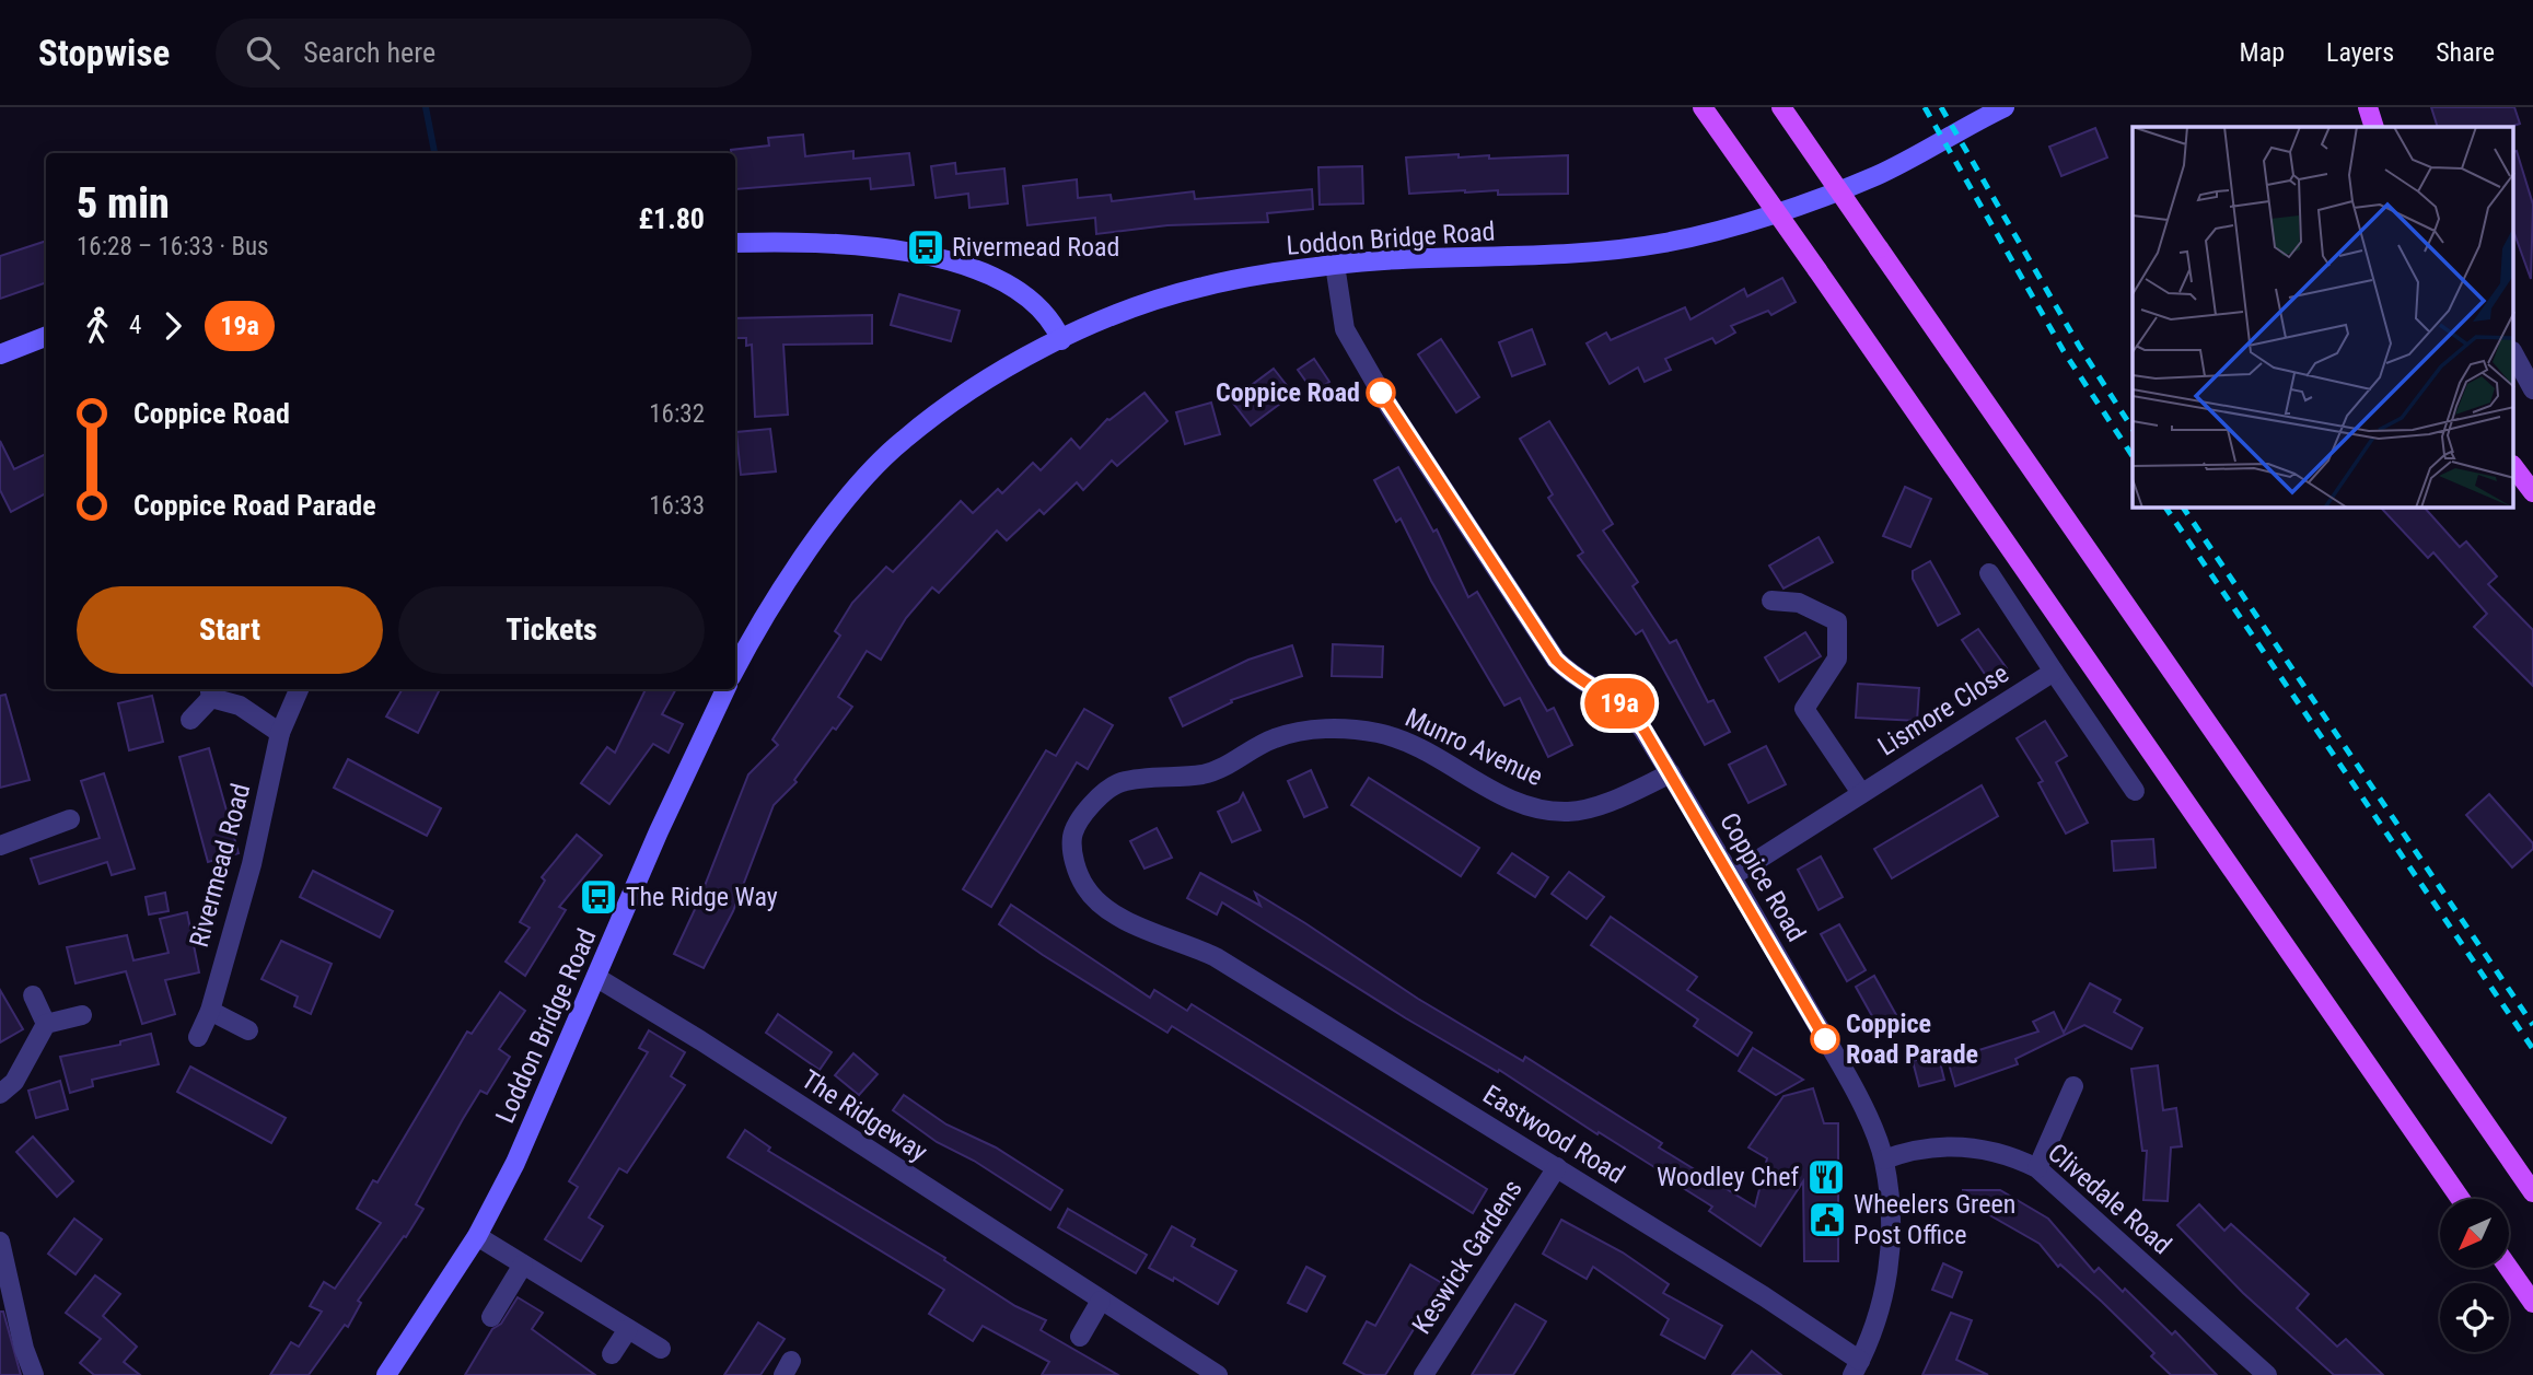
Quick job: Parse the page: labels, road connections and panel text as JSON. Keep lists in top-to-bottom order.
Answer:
{
  "streets": {
    "street": [
      "Loddon Bridge Road",
      "Lismore Close",
      "Munro Avenue",
      "Rivermead Road",
      "Coppice Road",
      "The Ridgeway",
      "Eastwood Road",
      "Clivedale Road",
      "Keswick Gardens"
    ]
  },
  "crossings": [
    ["Loddon Bridge Road", "Coppice Road"],
    ["Loddon Bridge Road", "The Ridgeway"],
    ["Lismore Close", "Coppice Road"],
    ["Munro Avenue", "Coppice Road"],
    ["Munro Avenue", "Eastwood Road"],
    ["Coppice Road", "Eastwood Road"],
    ["Coppice Road", "Clivedale Road"],
    ["Eastwood Road", "Keswick Gardens"]
  ],
  "places": {
    "bus stop": ["Rivermead Road", "The Ridge Way"],
    "other": ["Coppice Road", "Coppice Road Parade"],
    "restaurant": ["Woodley Chef"],
    "public building": ["Wheelers Green Post Office"]
  },
  "lines": ["bus line 19a"],
  "north": "bottom left",
  "page": {
    "header": "Stopwise",
    "search": "Search here",
    "nav": ["Map", "Layers", "Share"],
    "on_map": "19a",
    "heading": ["5 min", "16:28 – 16:33 · Bus", "£1.80"],
    "legs": ["4", "19a"],
    "list": [
      {
        "name": "Coppice Road",
        "value": "16:32"
      },
      {
        "name": "Coppice Road Parade",
        "value": "16:33"
      }
    ],
    "buttons": ["Start", "Tickets"]
  }
}
